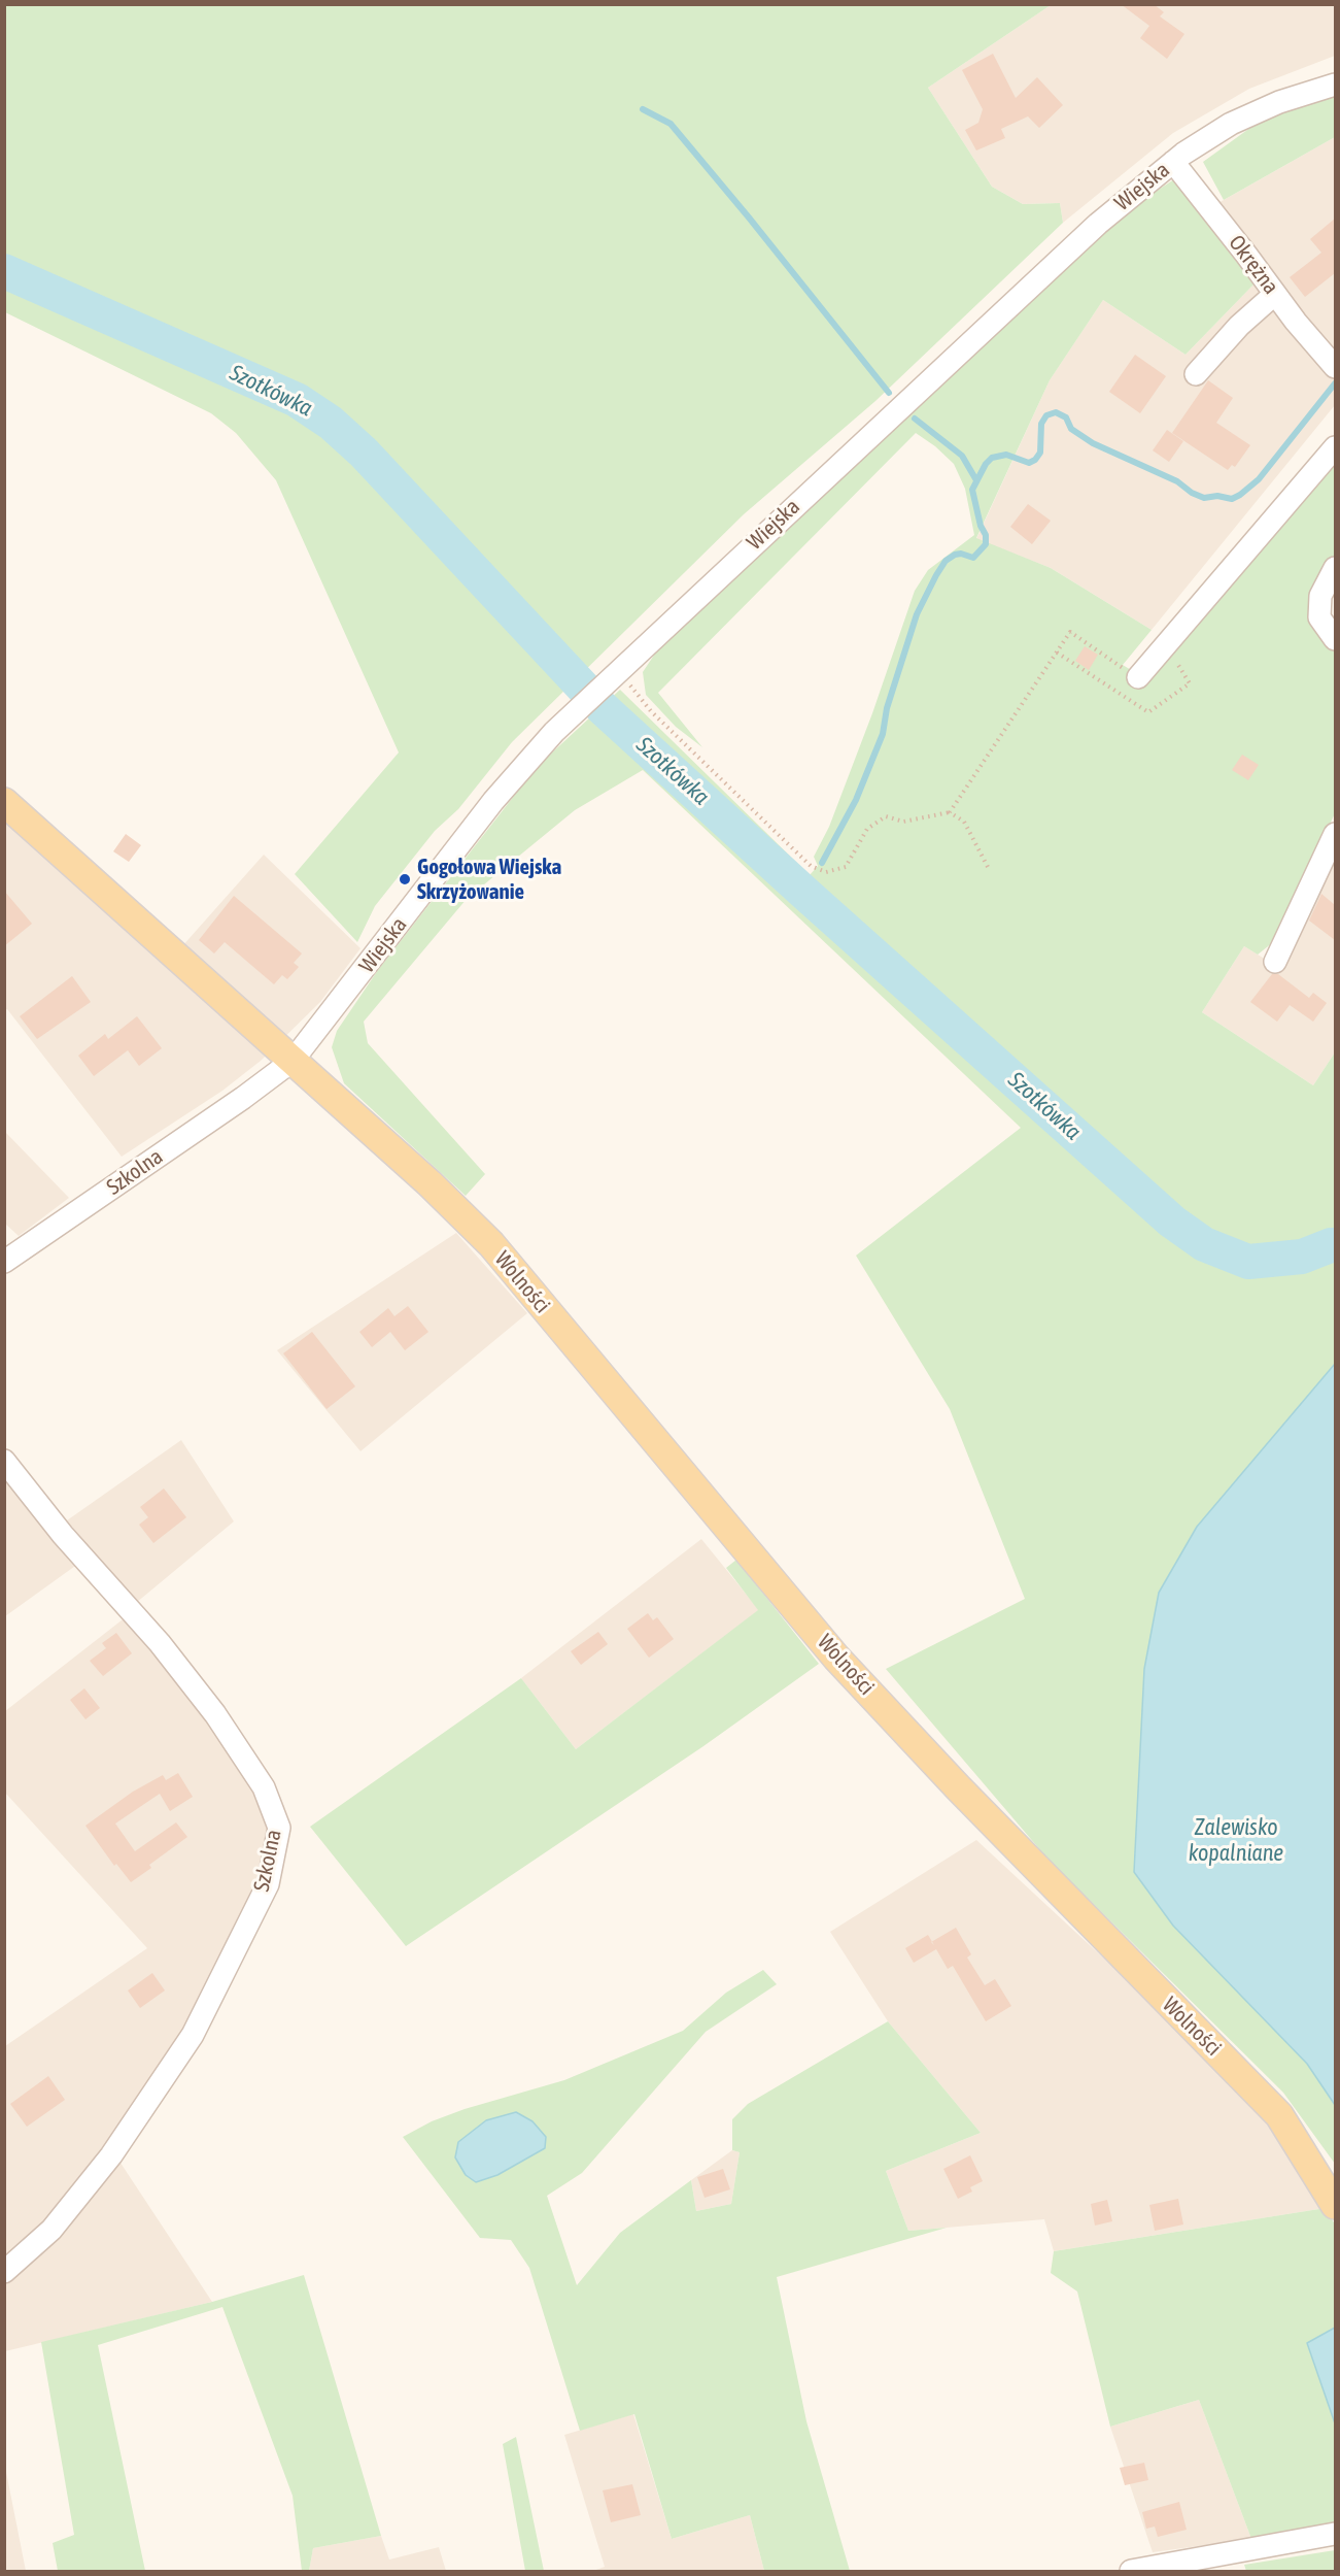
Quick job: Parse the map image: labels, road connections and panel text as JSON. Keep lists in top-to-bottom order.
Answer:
{
  "streets": {
    "main road": ["Wolności"],
    "street": ["Wiejska", "Okrężna", "Szkolna"]
  },
  "crossings": [
    ["Wiejska", "Okrężna"],
    ["Wiejska", "Szkolna"],
    ["Wiejska", "Wolności"]
  ],
  "water": ["Szotkówka", "Zalewisko kopalniane"],
  "places": ["Gogołowa Wiejska Skrzyżowanie"]
}
